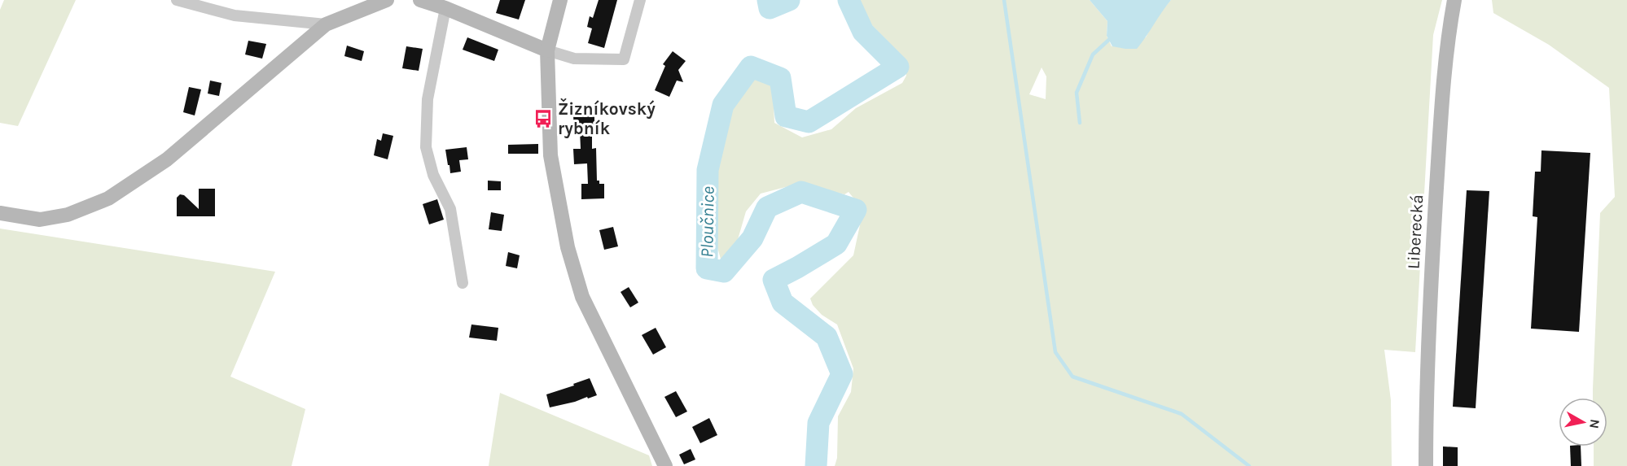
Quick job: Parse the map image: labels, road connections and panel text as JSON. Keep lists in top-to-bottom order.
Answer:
{
  "streets": {
    "street": ["Liberecká"]
  },
  "water": ["Ploučnice"],
  "places": {
    "bus stop": ["Žizníkovský rybník"]
  },
  "north": "right"
}
